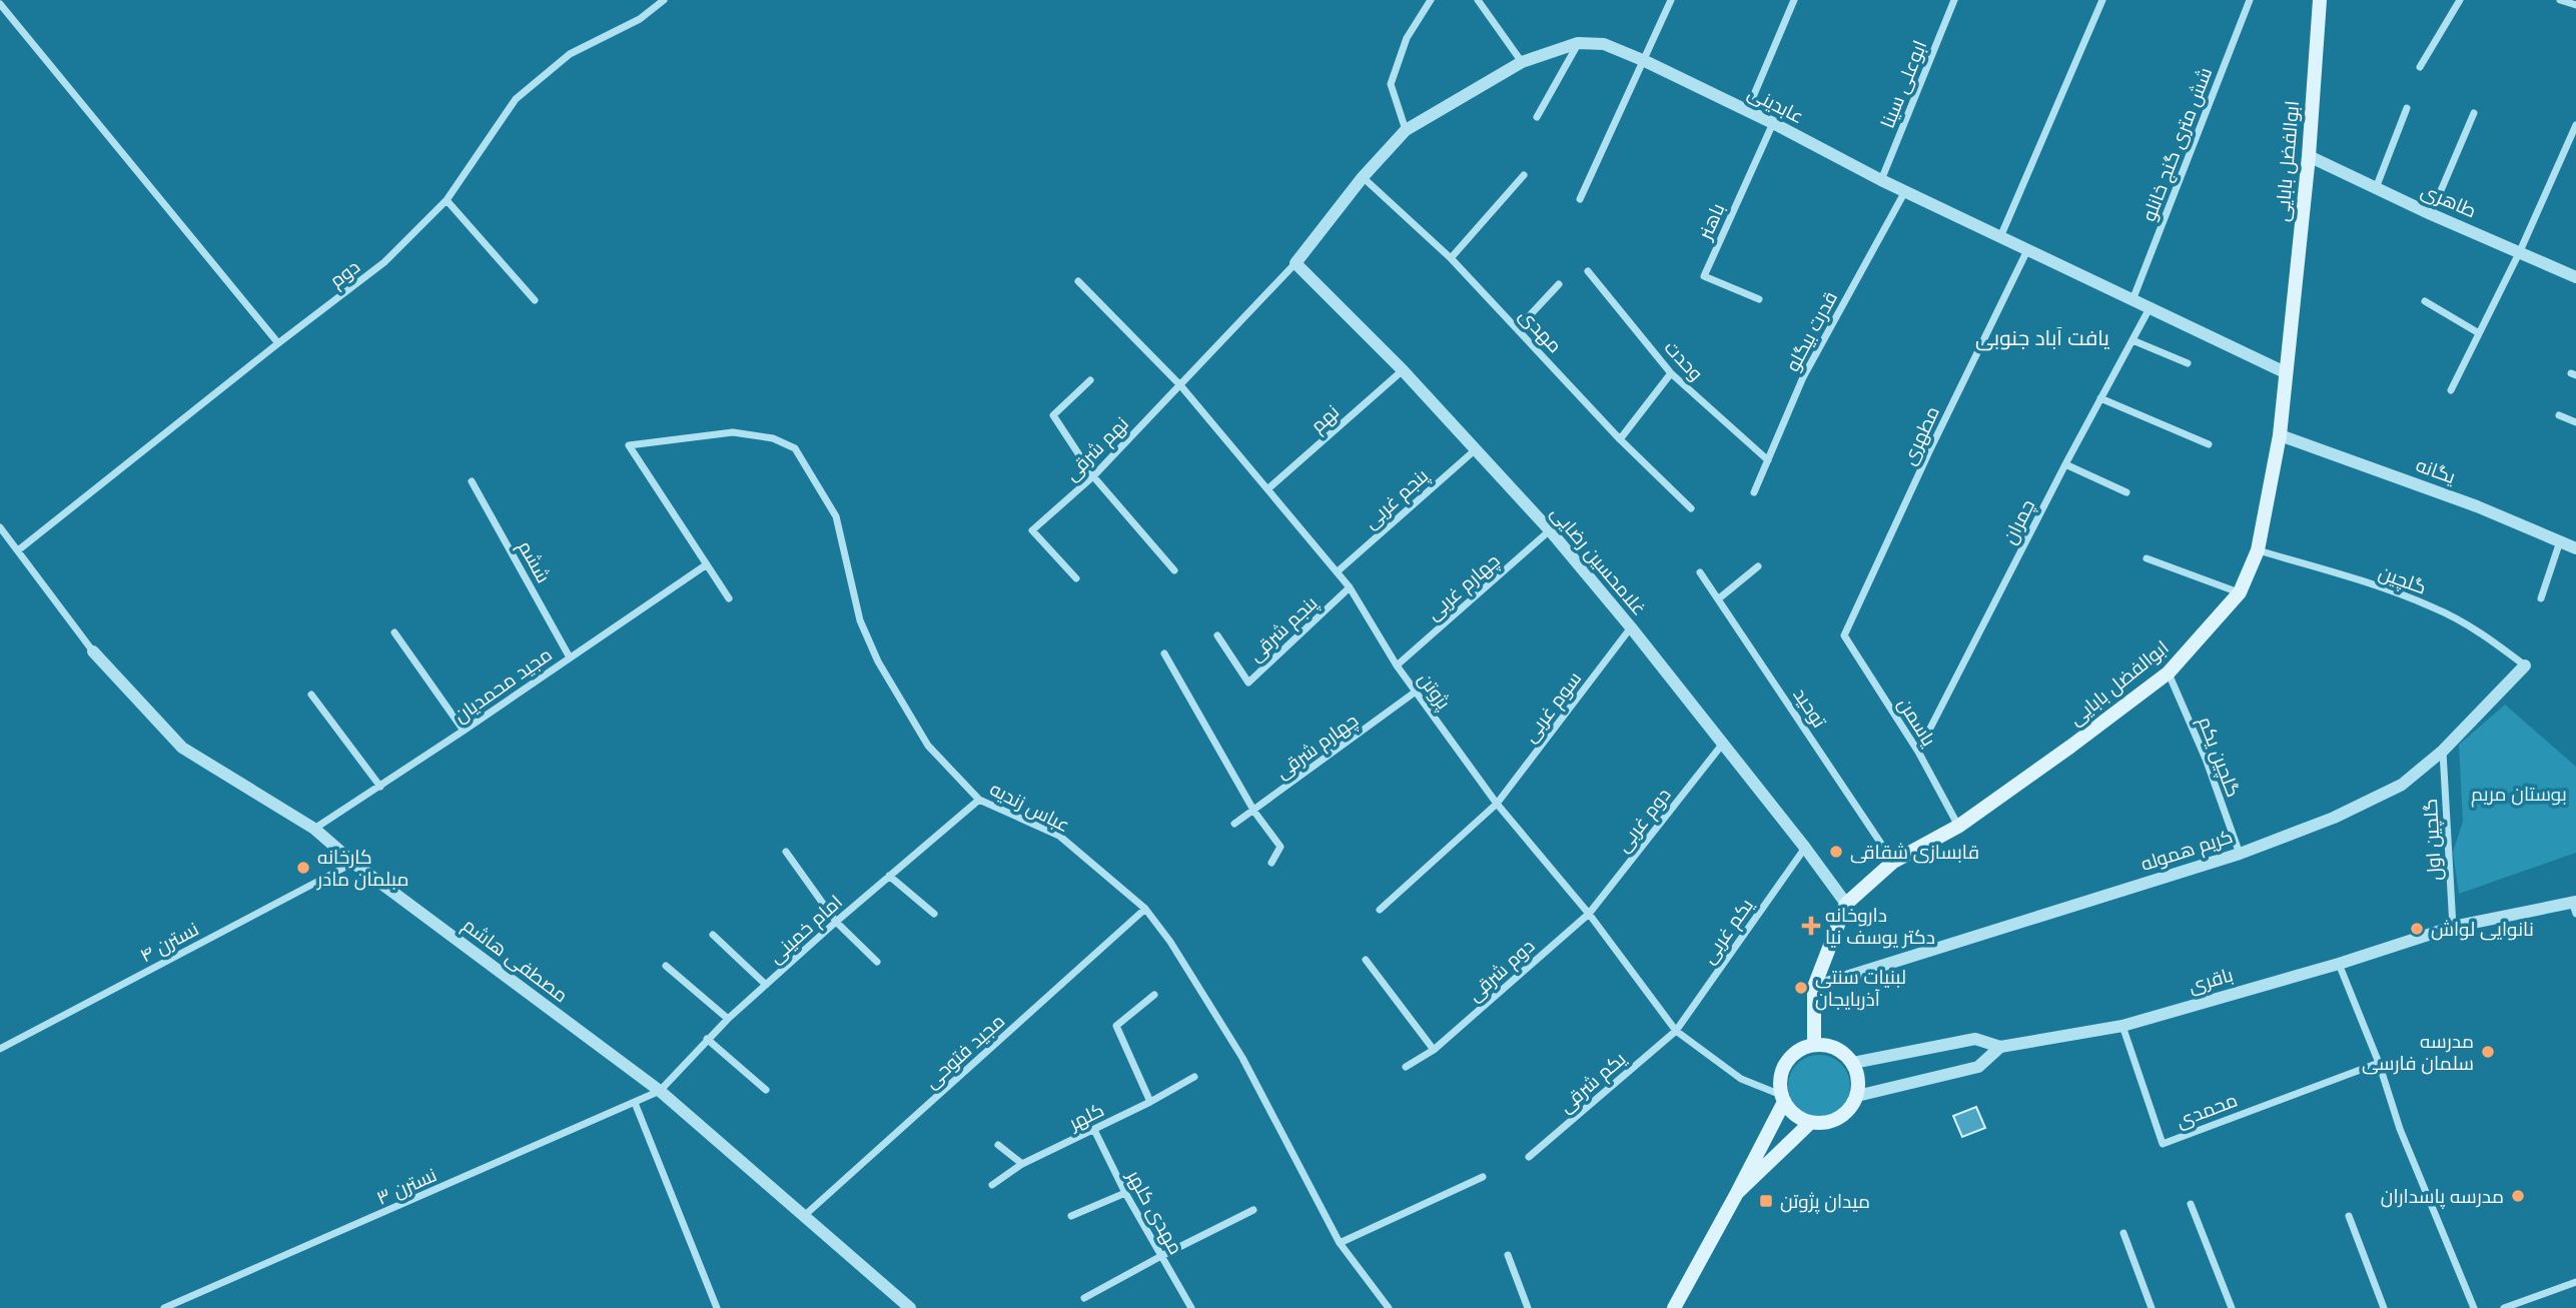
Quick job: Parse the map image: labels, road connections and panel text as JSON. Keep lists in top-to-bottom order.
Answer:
{
  "streets": {
    "main road": ["ابوالفضل بابایی"],
    "street": [
      "ابوعلی سینا",
      "عابدینی",
      "شش متری گنج خانلو",
      "طاهری",
      "باهنر",
      "دوم",
      "مهدی",
      "قدرت بیگلو",
      "وحدت",
      "نهم",
      "مطهری",
      "نهم شرقی",
      "یگانه",
      "پنجم غربی",
      "چمران",
      "غلامحسین رضایی",
      "ششم",
      "گلچین",
      "چهارم غربی",
      "پنجم شرقی",
      "مجید محمدیان",
      "پژوتن",
      "سوم غربی",
      "توحید",
      "یاسمن",
      "چهارم شرقی",
      "گلچین یکم",
      "عباس زندیه",
      "دوم غربی",
      "گلچین اول",
      "کریم هموله",
      "امام خمینی",
      "یکم غربی",
      "نسترن ۴",
      "مصطفی هاشم",
      "دوم شرقی",
      "باقری",
      "مجید فتوحی",
      "یکم شرقی",
      "محمدی",
      "کلهر",
      "نسترن ۳",
      "مهدی کلهر"
    ]
  },
  "crossings": [
    ["ابوعلی سینا", "عابدینی"],
    ["عابدینی", "شش متری گنج خانلو"],
    ["عابدینی", "ابوالفضل بابایی"],
    ["عابدینی", "باهنر"],
    ["عابدینی", "مهدی"],
    ["عابدینی", "قدرت بیگلو"],
    ["عابدینی", "مطهری"],
    ["عابدینی", "نهم شرقی"],
    ["عابدینی", "چمران"],
    ["عابدینی", "غلامحسین رضایی"],
    ["ابوالفضل بابایی", "طاهری"],
    ["ابوالفضل بابایی", "یگانه"],
    ["ابوالفضل بابایی", "غلامحسین رضایی"],
    ["ابوالفضل بابایی", "گلچین"],
    ["ابوالفضل بابایی", "پژوتن"],
    ["ابوالفضل بابایی", "توحید"],
    ["ابوالفضل بابایی", "یاسمن"],
    ["ابوالفضل بابایی", "گلچین یکم"],
    ["ابوالفضل بابایی", "کریم هموله"],
    ["ابوالفضل بابایی", "باقری"],
    ["قدرت بیگلو", "وحدت"],
    ["نهم", "غلامحسین رضایی"],
    ["نهم", "پژوتن"],
    ["مطهری", "یاسمن"],
    ["نهم شرقی", "غلامحسین رضایی"],
    ["نهم شرقی", "پژوتن"],
    ["پنجم غربی", "غلامحسین رضایی"],
    ["پنجم غربی", "پژوتن"],
    ["چمران", "یاسمن"],
    ["غلامحسین رضایی", "چهارم غربی"],
    ["غلامحسین رضایی", "سوم غربی"],
    ["غلامحسین رضایی", "دوم غربی"],
    ["غلامحسین رضایی", "یکم غربی"],
    ["ششم", "مجید محمدیان"],
    ["گلچین", "کریم هموله"],
    ["چهارم غربی", "پژوتن"],
    ["پنجم شرقی", "پژوتن"],
    ["مجید محمدیان", "عباس زندیه"],
    ["مجید محمدیان", "مصطفی هاشم"],
    ["پژوتن", "سوم غربی"],
    ["پژوتن", "چهارم شرقی"],
    ["پژوتن", "دوم غربی"],
    ["پژوتن", "یکم غربی"],
    ["پژوتن", "دوم شرقی"],
    ["پژوتن", "باقری"],
    ["پژوتن", "یکم شرقی"],
    ["گلچین یکم", "کریم هموله"],
    ["عباس زندیه", "امام خمینی"],
    ["عباس زندیه", "مجید فتوحی"],
    ["دوم غربی", "دوم شرقی"],
    ["گلچین اول", "کریم هموله"],
    ["گلچین اول", "باقری"],
    ["امام خمینی", "مصطفی هاشم"],
    ["امام خمینی", "نسترن ۳"],
    ["یکم غربی", "یکم شرقی"],
    ["نسترن ۴", "مصطفی هاشم"],
    ["مصطفی هاشم", "مجید فتوحی"],
    ["مصطفی هاشم", "نسترن ۳"],
    ["باقری", "محمدی"],
    ["کلهر", "مهدی کلهر"]
  ],
  "districts": ["یافت آباد جنوبی"],
  "parks": ["بوستان مریم"],
  "places": {
    "other": [
      "قابسازی شقاقی",
      "کارخانه مبلمان مادر",
      "نانوایی لواش",
      "لبنیات سنتی آذربایجان",
      "مدرسه سلمان فارسی",
      "مدرسه پاسداران"
    ],
    "health": ["داروخانه دکتر یوسف نیا"],
    "transit": ["میدان پژوتن"]
  }
}
